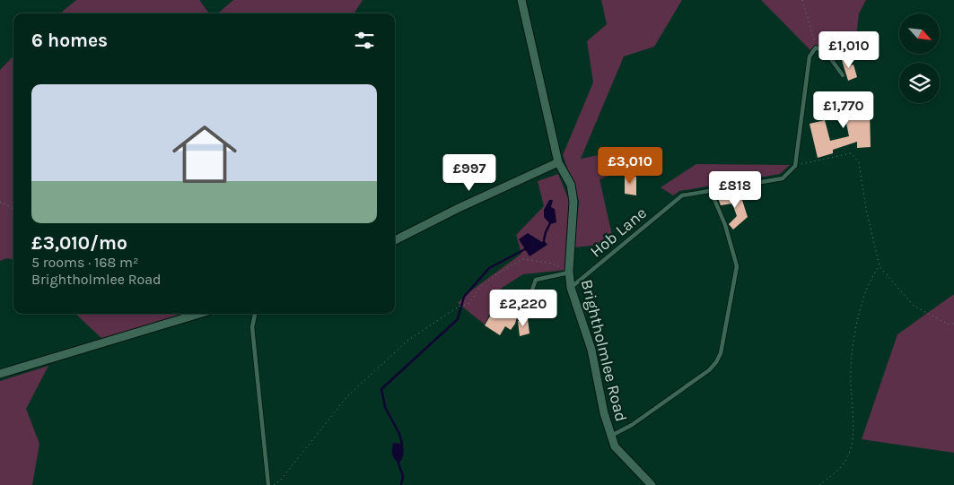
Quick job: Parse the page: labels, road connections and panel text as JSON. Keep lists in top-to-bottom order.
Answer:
{
  "streets": {
    "street": ["Brightholmlee Road"],
    "lane": ["Hob Lane"]
  },
  "crossings": [
    ["Hob Lane", "Brightholmlee Road"]
  ],
  "north": "bottom right",
  "page": {
    "heading": "6 homes",
    "price": [
      "£1,010",
      "£1,770",
      "£3,010",
      "£997",
      "£818",
      "£2,220"
    ],
    "list": [
      {
        "name": "£3,010/mo",
        "note": "5 rooms · 168 m² · Brightholmlee Road"
      }
    ]
  }
}
